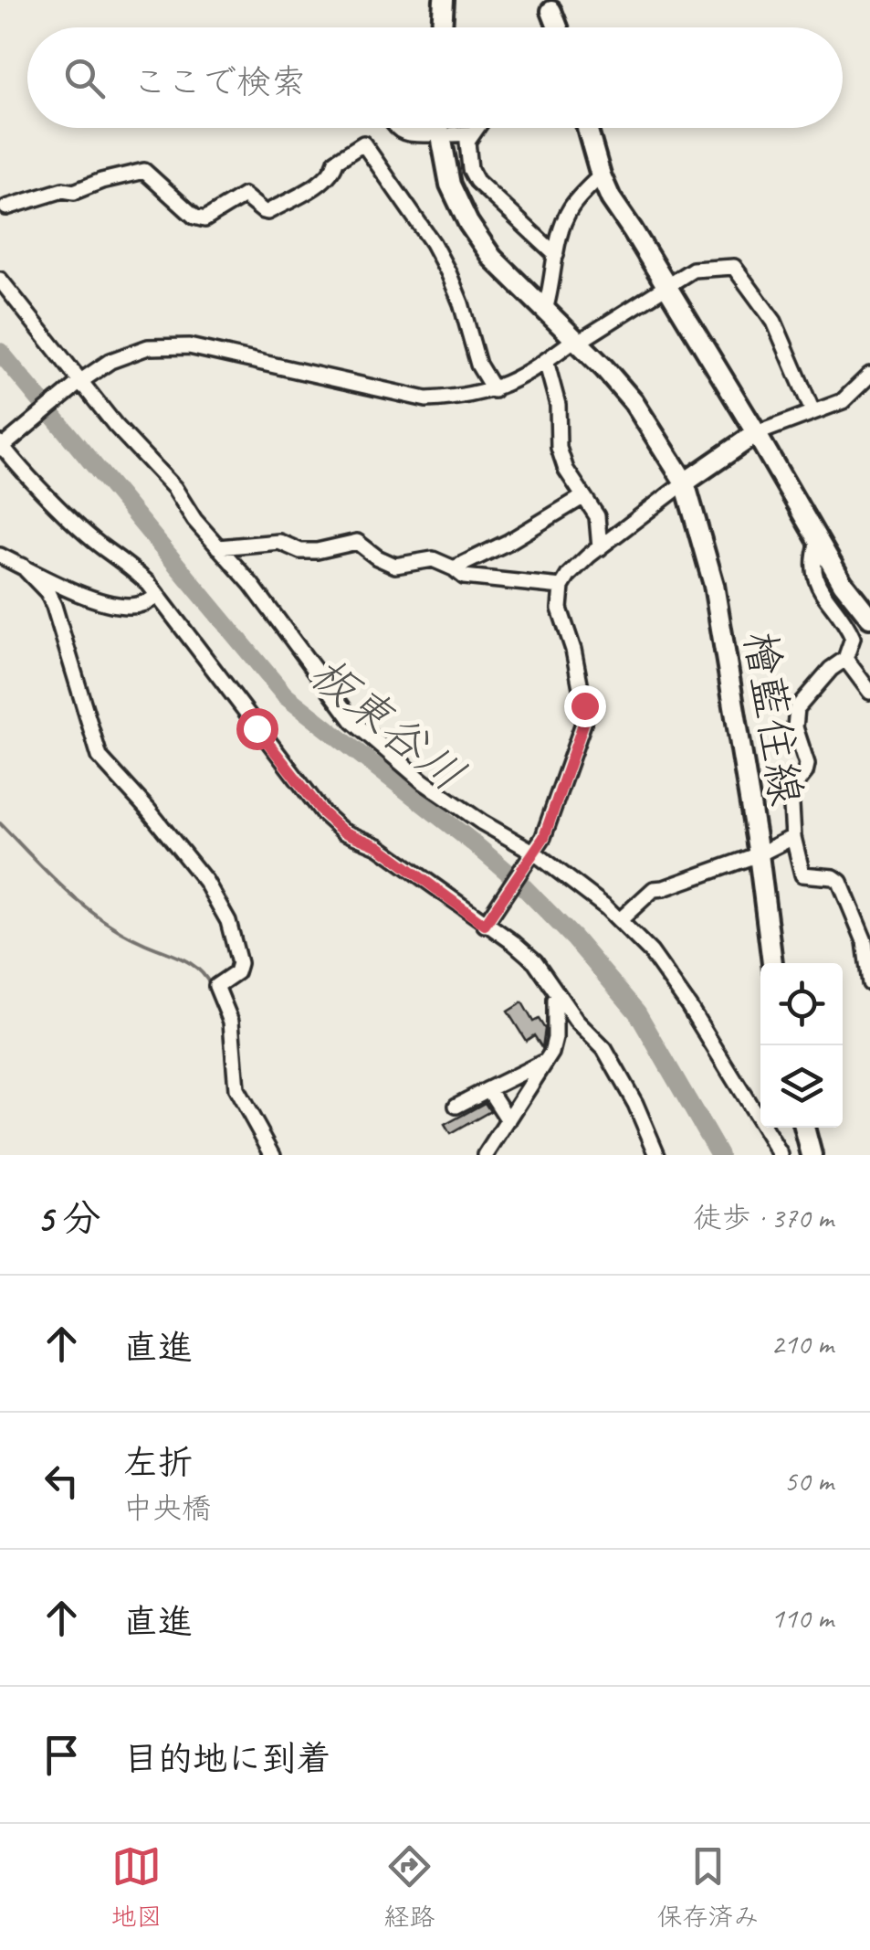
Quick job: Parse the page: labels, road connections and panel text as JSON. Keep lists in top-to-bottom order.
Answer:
{
  "streets": {
    "main road": ["檜藍住線"]
  },
  "water": ["板東谷川"],
  "page": {
    "search": "ここで検索",
    "heading": ["5 分", "徒歩 · 370 m"],
    "list": [
      ["直進", "210 m"],
      ["左折", "中央橋", "50 m"],
      ["直進", "110 m"],
      "目的地に到着"
    ],
    "nav": ["地図", "経路", "保存済み"]
  }
}
